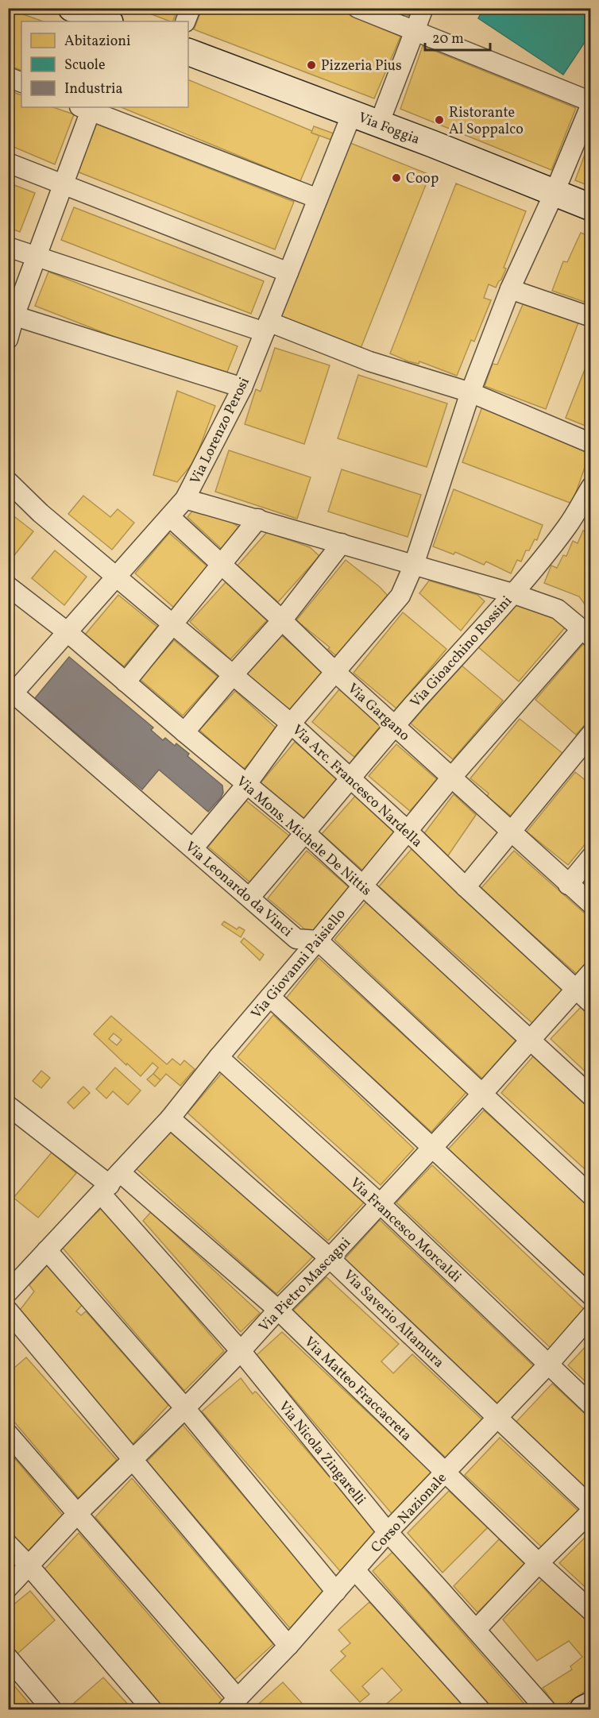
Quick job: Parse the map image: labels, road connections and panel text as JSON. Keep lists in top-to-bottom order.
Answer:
{
  "streets": {
    "main road": ["Via Foggia"],
    "street": [
      "Via Lorenzo Perosi",
      "Via Gioacchino Rossini",
      "Via Gargano",
      "Via Arc. Francesco Nardella",
      "Via Mons. Michele De Nittis",
      "Via Leonardo da Vinci",
      "Via Giovanni Paisiello",
      "Via Francesco Morcaldi",
      "Via Pietro Mascagni",
      "Via Saverio Altamura",
      "Via Matteo Fraccacreta",
      "Via Nicola Zingarelli",
      "Corso Nazionale"
    ]
  },
  "crossings": [
    ["Via Foggia", "Via Lorenzo Perosi"],
    ["Via Lorenzo Perosi", "Via Gargano"],
    ["Via Lorenzo Perosi", "Via Arc. Francesco Nardella"],
    ["Via Lorenzo Perosi", "Via Mons. Michele De Nittis"],
    ["Via Lorenzo Perosi", "Via Leonardo da Vinci"],
    ["Via Gioacchino Rossini", "Via Gargano"],
    ["Via Gioacchino Rossini", "Via Arc. Francesco Nardella"],
    ["Via Gioacchino Rossini", "Via Mons. Michele De Nittis"],
    ["Via Gioacchino Rossini", "Via Leonardo da Vinci"],
    ["Via Gargano", "Via Giovanni Paisiello"],
    ["Via Arc. Francesco Nardella", "Via Giovanni Paisiello"],
    ["Via Arc. Francesco Nardella", "Via Pietro Mascagni"],
    ["Via Mons. Michele De Nittis", "Via Giovanni Paisiello"],
    ["Via Mons. Michele De Nittis", "Via Pietro Mascagni"],
    ["Via Leonardo da Vinci", "Via Giovanni Paisiello"],
    ["Via Giovanni Paisiello", "Via Francesco Morcaldi"],
    ["Via Giovanni Paisiello", "Via Saverio Altamura"],
    ["Via Giovanni Paisiello", "Via Matteo Fraccacreta"],
    ["Via Giovanni Paisiello", "Via Nicola Zingarelli"],
    ["Via Francesco Morcaldi", "Via Pietro Mascagni"],
    ["Via Francesco Morcaldi", "Corso Nazionale"],
    ["Via Pietro Mascagni", "Via Saverio Altamura"],
    ["Via Pietro Mascagni", "Via Matteo Fraccacreta"],
    ["Via Pietro Mascagni", "Via Nicola Zingarelli"],
    ["Via Saverio Altamura", "Corso Nazionale"],
    ["Via Matteo Fraccacreta", "Via Nicola Zingarelli"],
    ["Via Matteo Fraccacreta", "Corso Nazionale"],
    ["Via Nicola Zingarelli", "Corso Nazionale"]
  ],
  "places": ["Pizzeria Pius", "Ristorante Al Soppalco", "Coop"],
  "legend": ["Abitazioni", "Scuole", "Industria"],
  "scale_bar": "20 m"
}
